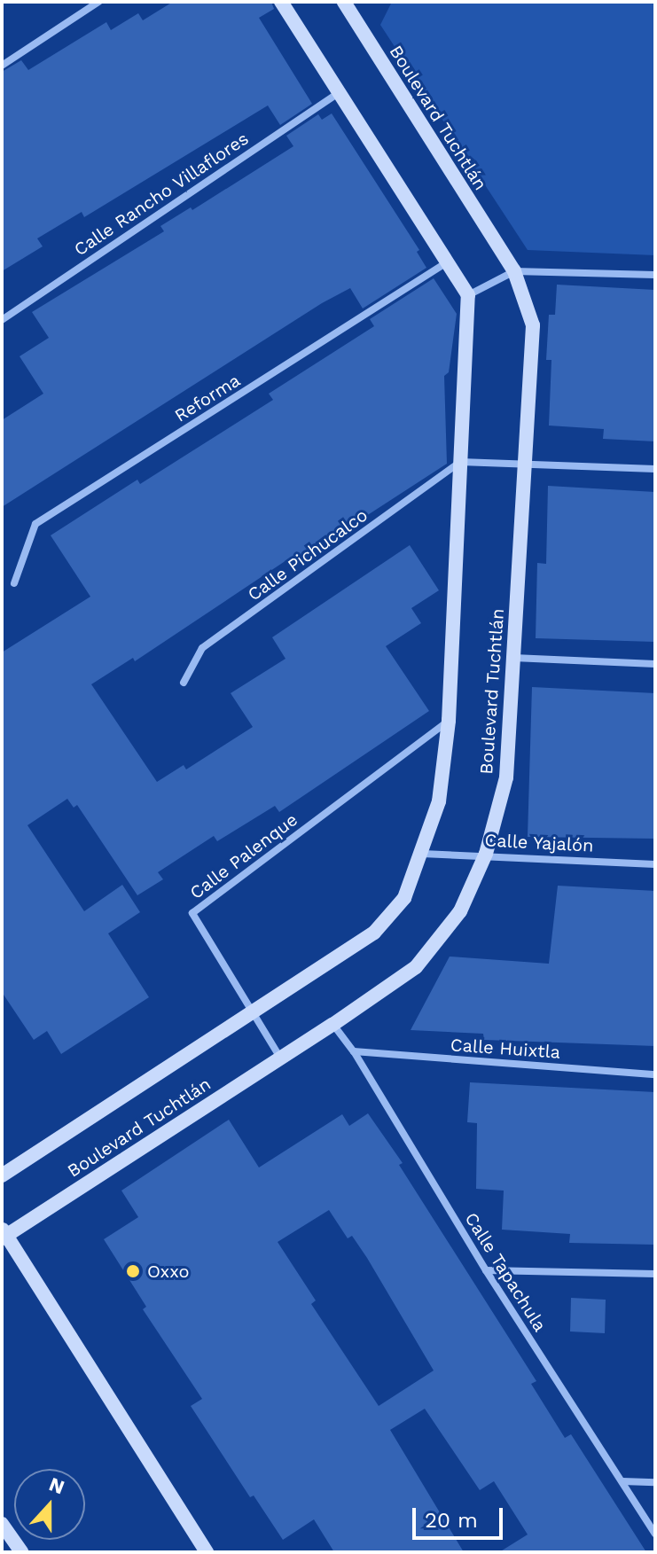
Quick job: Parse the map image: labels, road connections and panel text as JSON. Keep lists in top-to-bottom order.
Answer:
{
  "streets": {
    "street": [
      "Boulevard Tuchtlán",
      "Calle Rancho Villaflores",
      "Reforma",
      "Calle Pichucalco",
      "Calle Yajalón",
      "Calle Palenque",
      "Calle Huixtla",
      "Calle Tapachula"
    ]
  },
  "crossings": [
    ["Boulevard Tuchtlán", "Calle Pichucalco"],
    ["Boulevard Tuchtlán", "Calle Yajalón"],
    ["Boulevard Tuchtlán", "Calle Palenque"],
    ["Boulevard Tuchtlán", "Calle Tapachula"],
    ["Calle Huixtla", "Calle Tapachula"]
  ],
  "places": ["Oxxo"],
  "scale_bar": "20 m",
  "north": "top"
}
